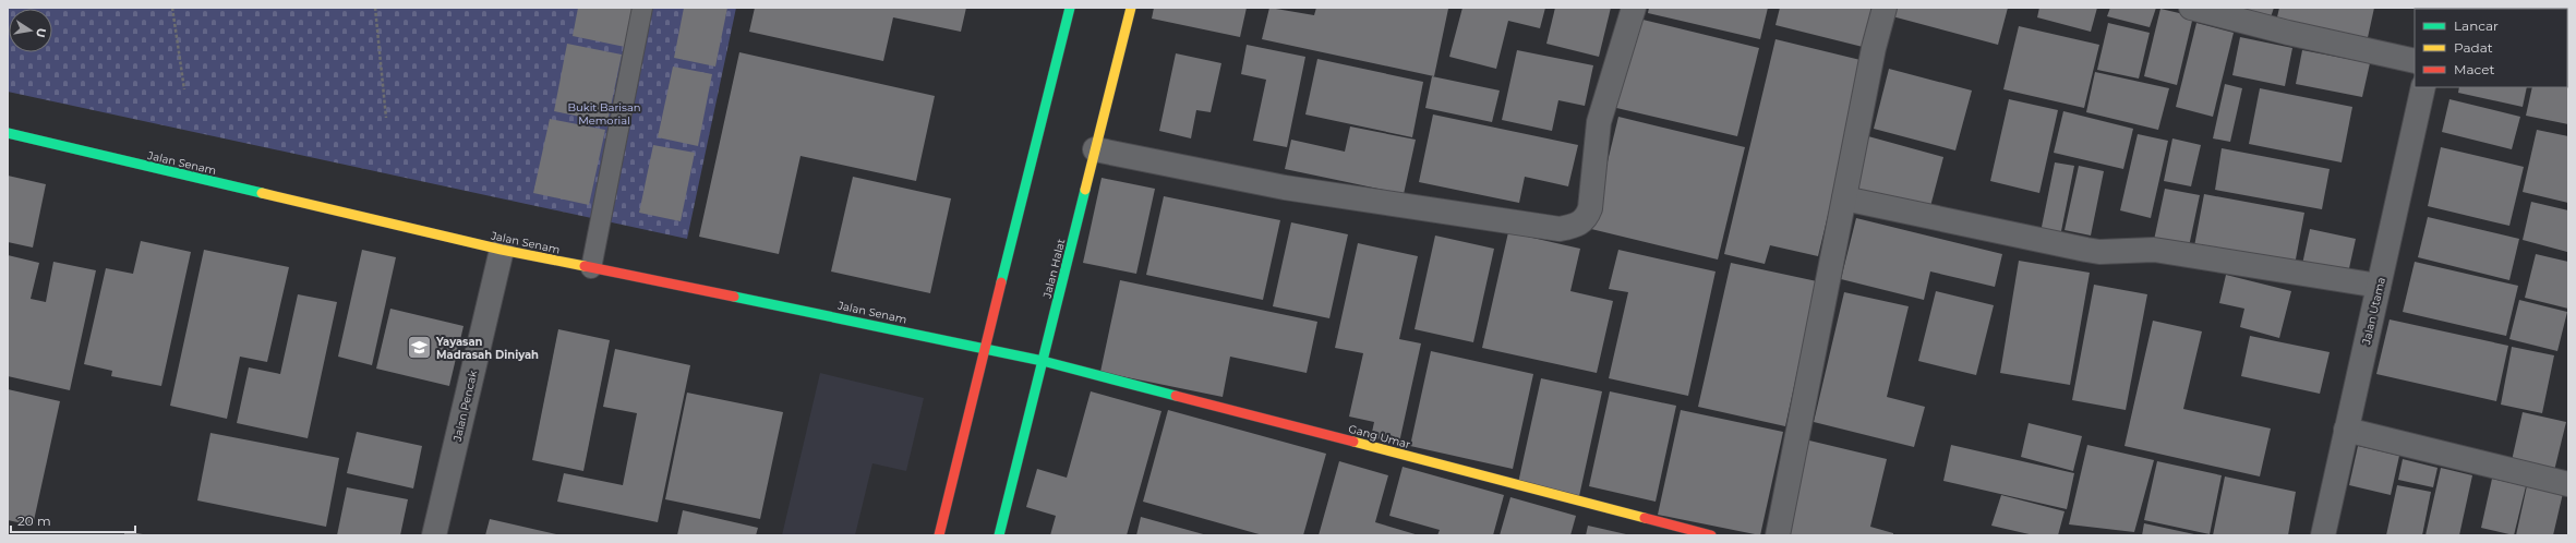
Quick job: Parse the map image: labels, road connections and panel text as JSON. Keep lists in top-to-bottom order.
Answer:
{
  "streets": {
    "street": [
      "Jalan Senam",
      "Jalan Halat",
      "Jalan Utama",
      "Jalan Pencak",
      "Gang Umar"
    ]
  },
  "crossings": [
    ["Jalan Senam", "Jalan Halat"],
    ["Jalan Senam", "Jalan Pencak"],
    ["Jalan Senam", "Gang Umar"],
    ["Jalan Halat", "Gang Umar"]
  ],
  "parks": ["Bukit Barisan Memorial"],
  "places": {
    "school or university": ["Yayasan Madrasah Diniyah"]
  },
  "legend": ["Lancar", "Padat", "Macet"],
  "scale_bar": "20 m",
  "north": "right"
}
